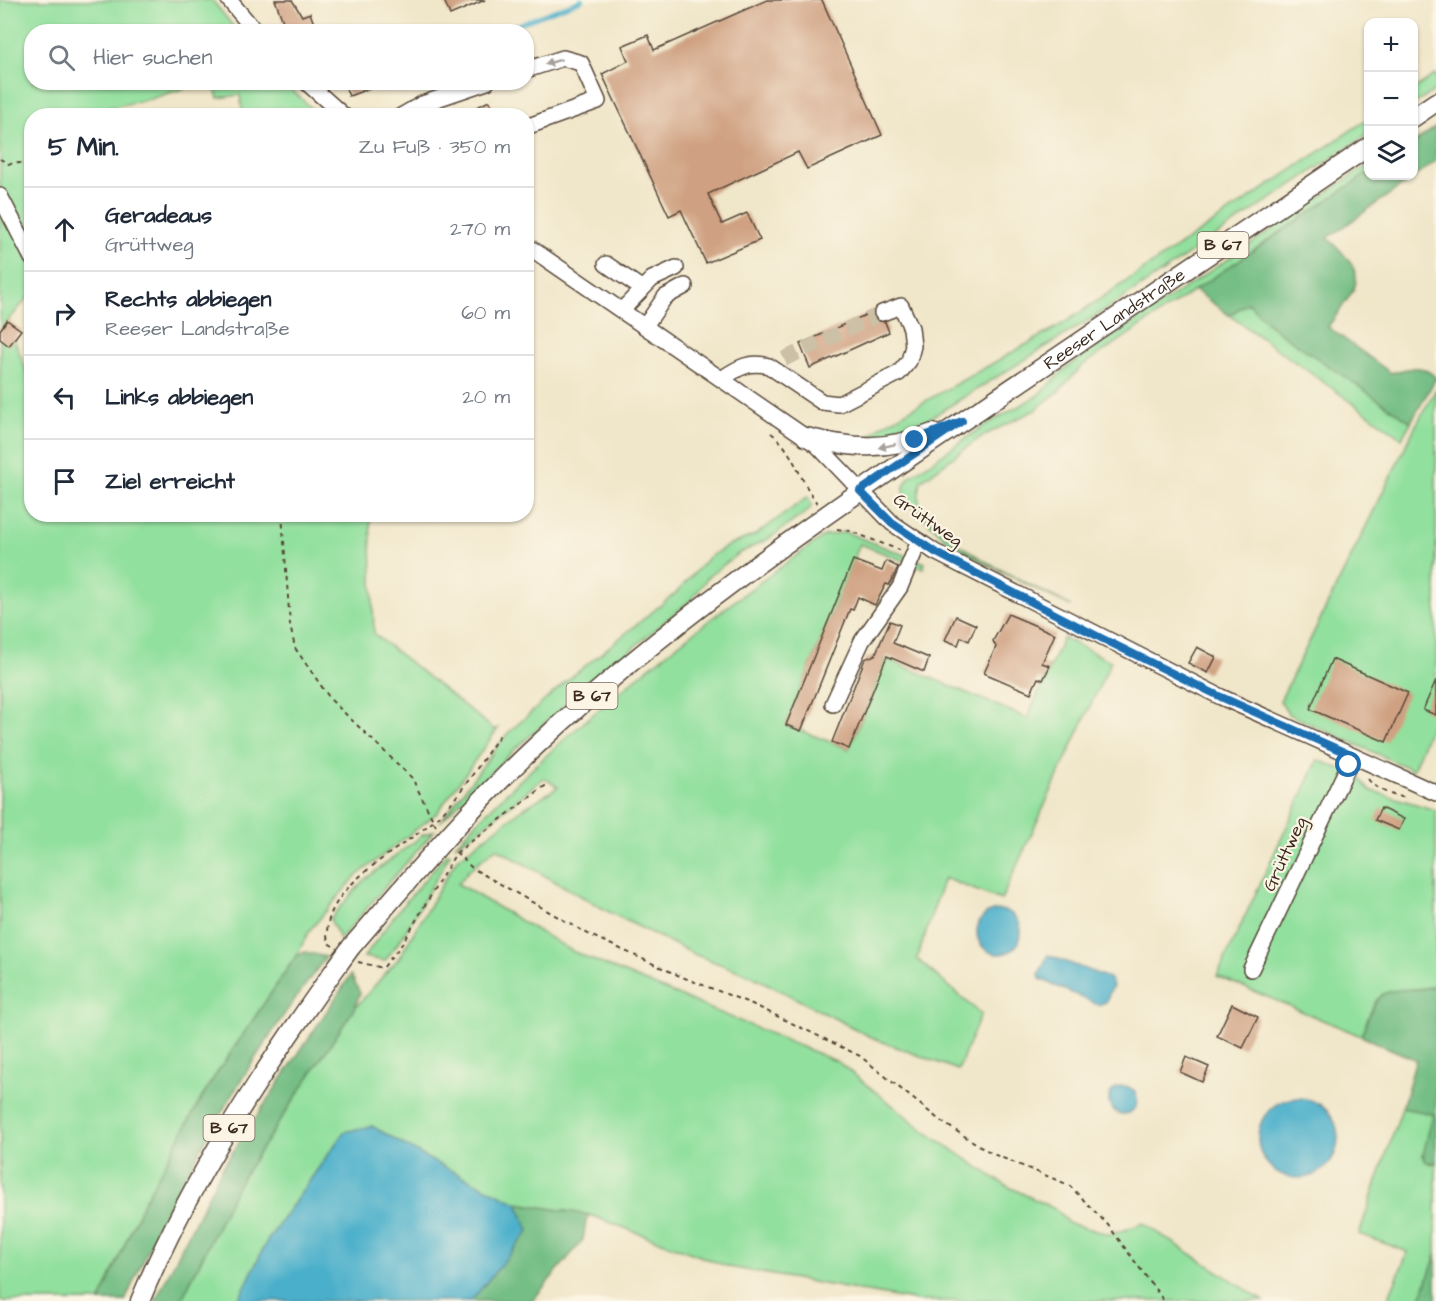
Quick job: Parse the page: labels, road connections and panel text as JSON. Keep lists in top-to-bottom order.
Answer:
{
  "streets": {
    "main road": ["B 67", "Reeser Landstraße"],
    "street": ["Grüttweg"]
  },
  "crossings": [
    ["B 67", "Reeser Landstraße"],
    ["B 67", "Grüttweg"],
    ["Reeser Landstraße", "Grüttweg"]
  ],
  "page": {
    "map_buttons": ["+", "−"],
    "search": "Hier suchen",
    "heading": ["5 Min.", "Zu Fuß · 350 m"],
    "list": [
      ["Geradeaus", "Grüttweg", "270 m"],
      ["Rechts abbiegen", "Reeser Landstraße", "60 m"],
      ["Links abbiegen", "20 m"],
      "Ziel erreicht"
    ]
  }
}
